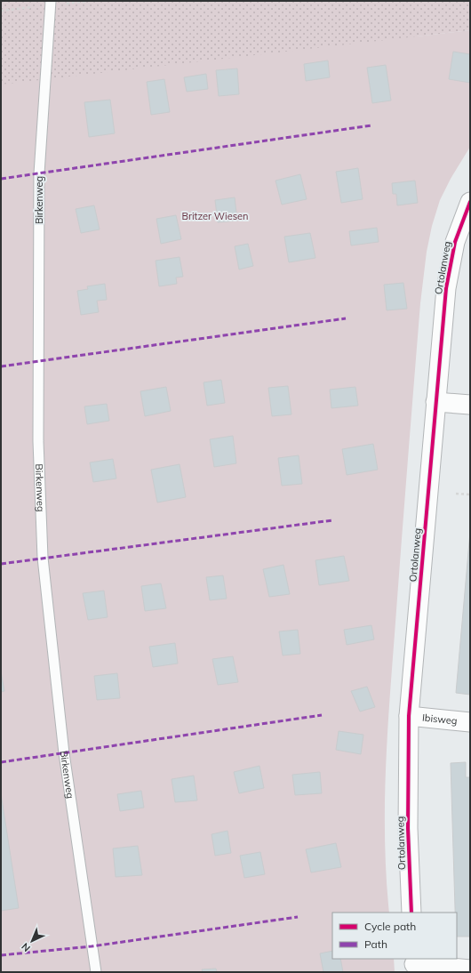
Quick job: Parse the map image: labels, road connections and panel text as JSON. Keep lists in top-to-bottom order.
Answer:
{
  "streets": {
    "street": ["Ortolanweg", "Ibisweg"],
    "lane": ["Birkenweg"]
  },
  "crossings": [
    ["Ortolanweg", "Ibisweg"]
  ],
  "parks": ["Britzer Wiesen"],
  "legend": ["Cycle path", "Path"],
  "north": "bottom left"
}
